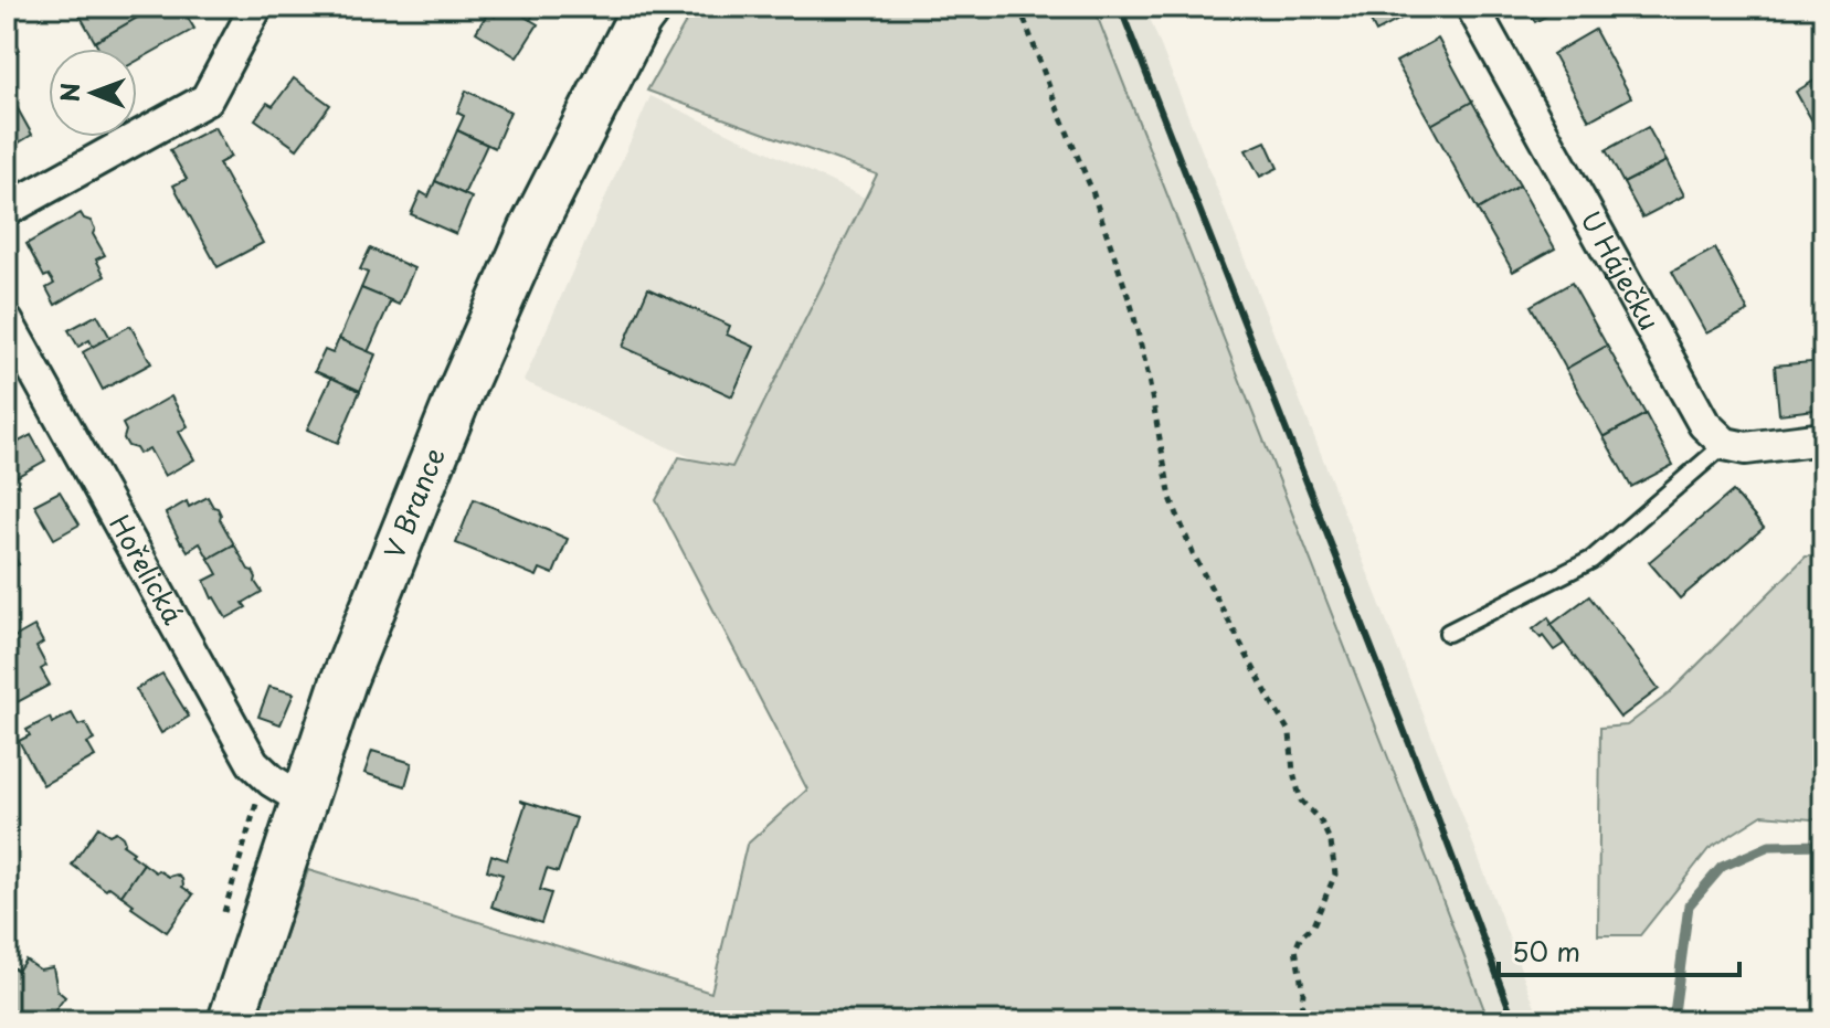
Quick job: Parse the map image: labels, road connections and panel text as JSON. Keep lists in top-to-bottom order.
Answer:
{
  "streets": {
    "main road": ["V Brance"],
    "street": ["U Háječku", "Hořelická"]
  },
  "crossings": [
    ["V Brance", "Hořelická"]
  ],
  "scale_bar": "50 m",
  "north": "left"
}
